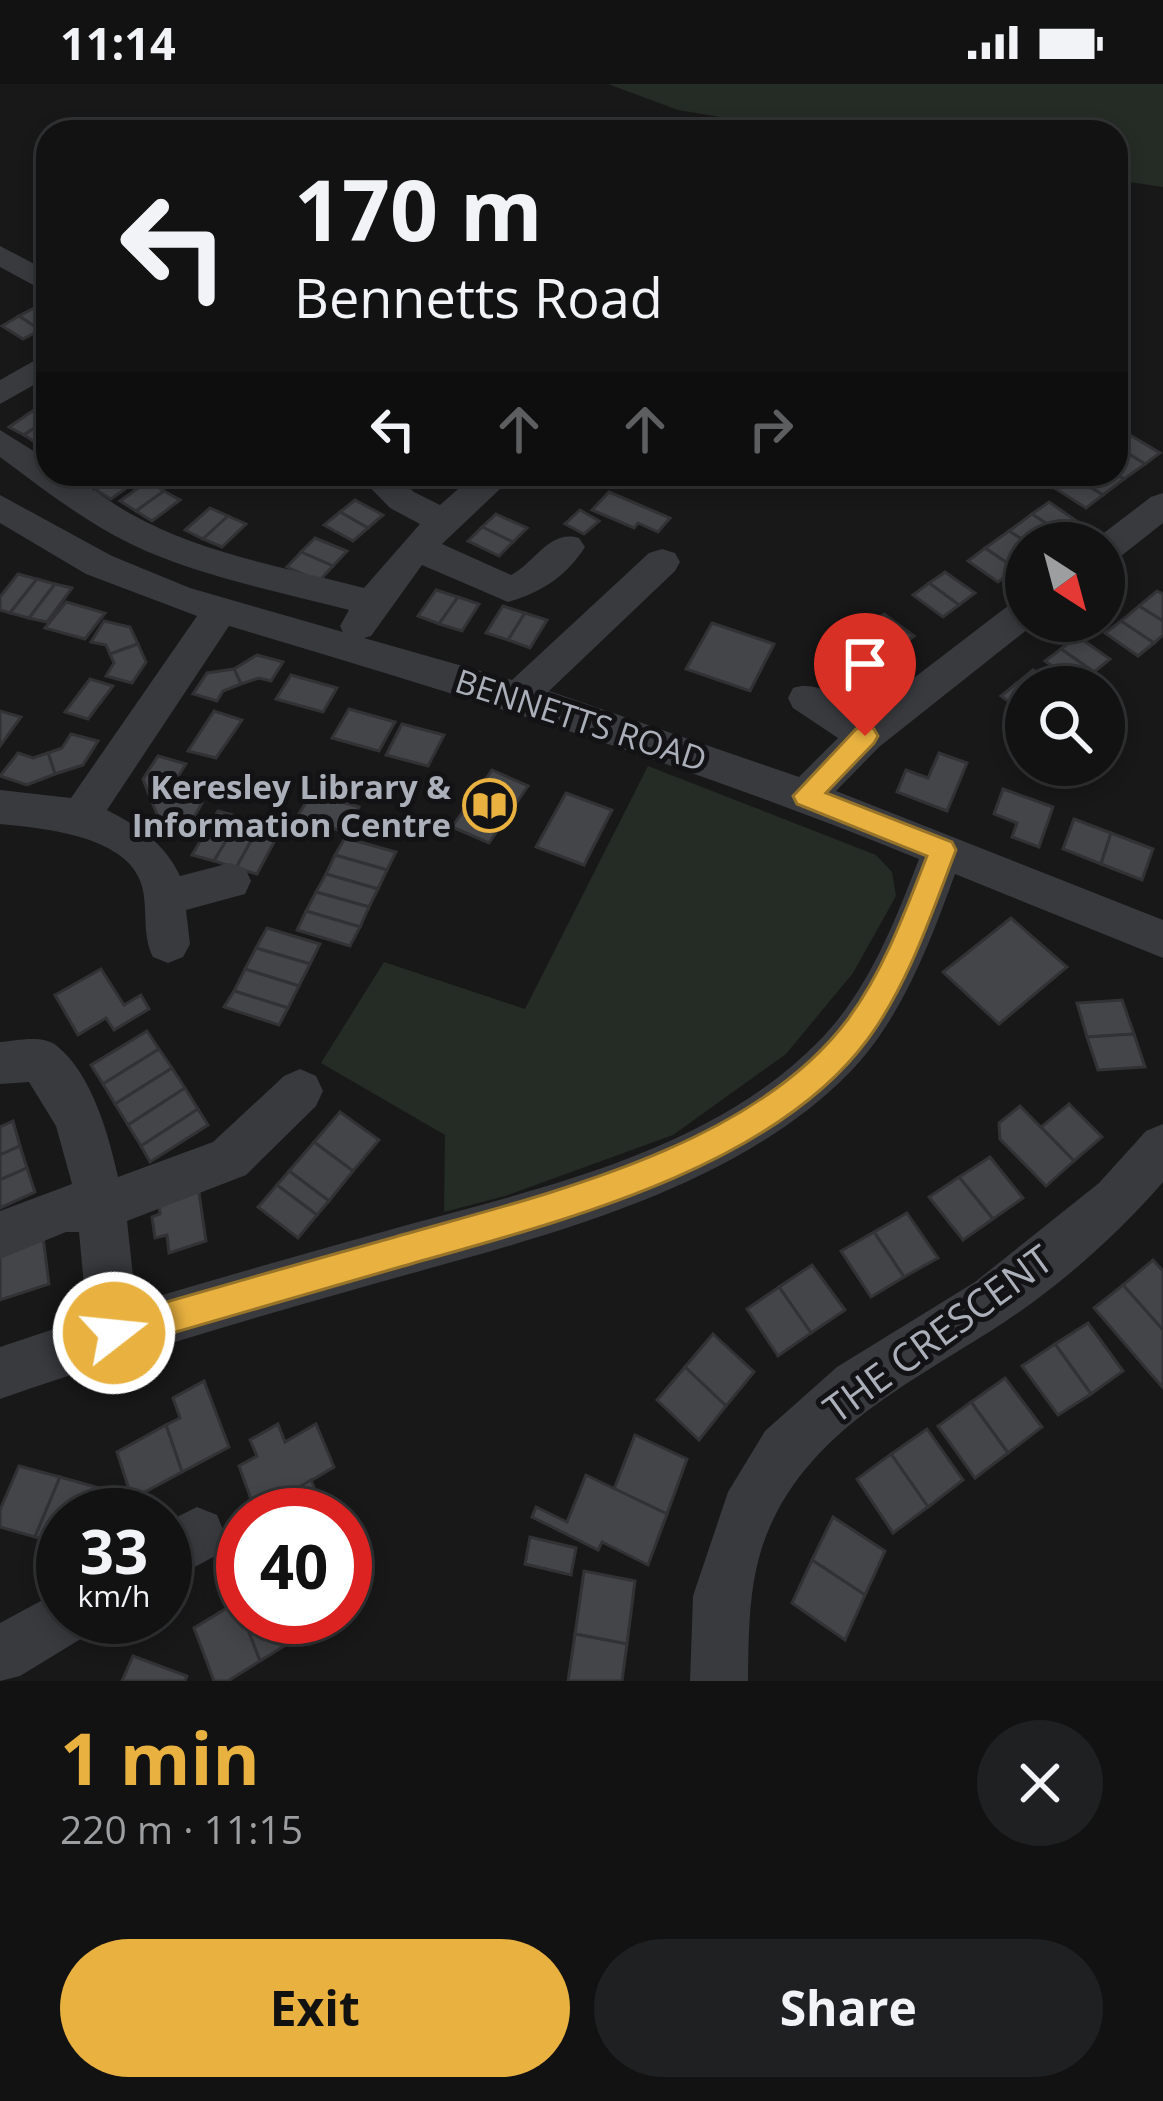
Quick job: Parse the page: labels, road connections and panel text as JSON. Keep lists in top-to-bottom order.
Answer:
{
  "streets": {
    "street": ["BENNETTS ROAD", "THE CRESCENT"]
  },
  "places": {
    "library": ["Keresley Library & Information Centre"]
  },
  "north": "bottom right",
  "page": {
    "status": "11:14",
    "turn": ["170 m", "Bennetts Road"],
    "speed": "33 km/h",
    "limit": "40",
    "heading": ["1 min", "220 m · 11:15"],
    "buttons": ["Exit", "Share"]
  }
}
